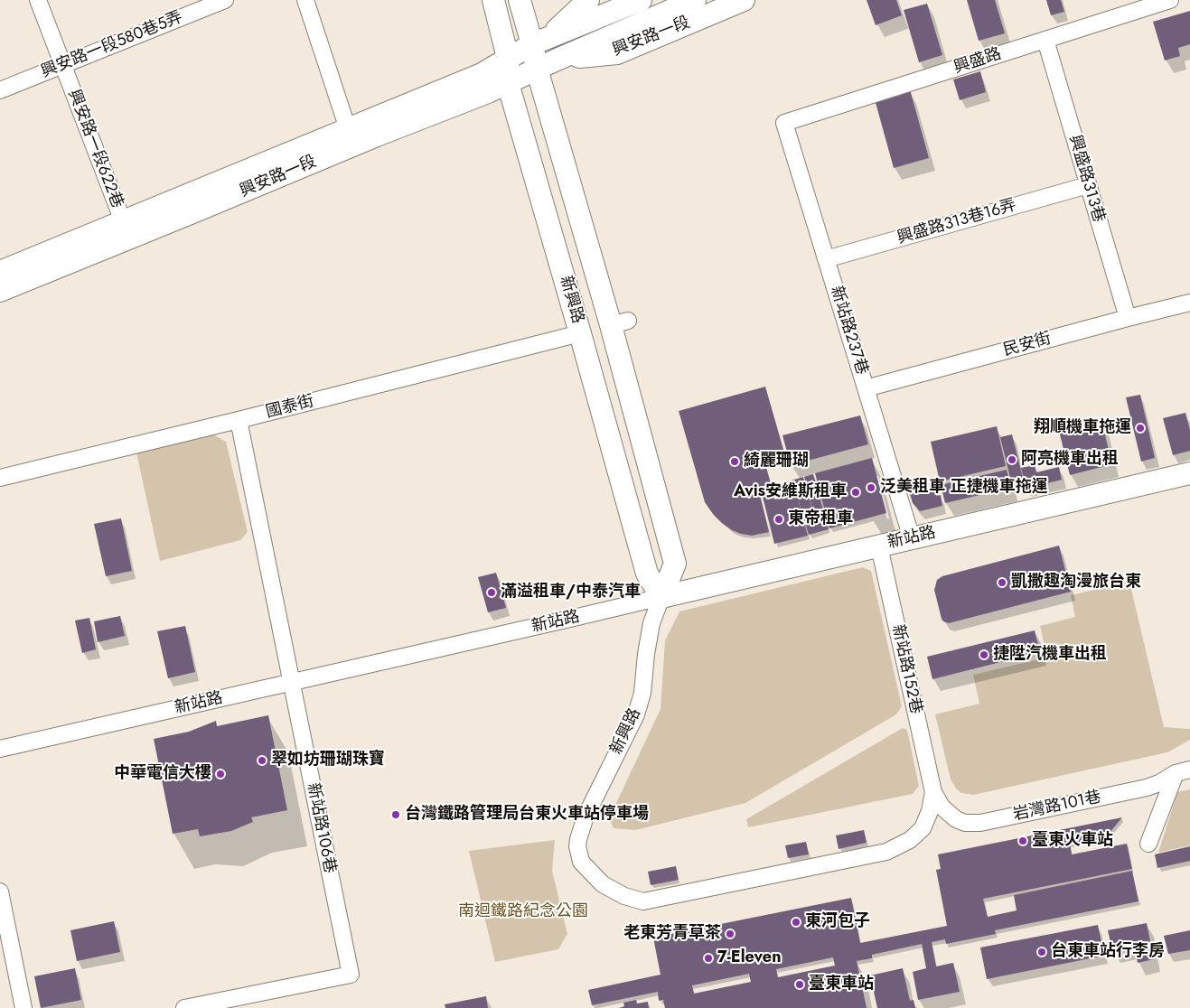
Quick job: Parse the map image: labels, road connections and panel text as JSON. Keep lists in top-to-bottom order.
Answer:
{
  "streets": {
    "street": [
      "興安路一段",
      "興安路一段580巷5弄",
      "興盛路",
      "興安路一段622巷",
      "興盛路313巷",
      "興盛路313巷16弄",
      "新興路",
      "新站路237巷",
      "民安街",
      "國泰街",
      "新站路",
      "新站路152巷",
      "岩灣路101巷",
      "新站路106巷"
    ]
  },
  "crossings": [
    ["興安路一段", "興安路一段622巷"],
    ["興安路一段", "新興路"],
    ["興安路一段580巷5弄", "興安路一段622巷"],
    ["興盛路", "興盛路313巷"],
    ["興盛路", "新站路237巷"],
    ["興盛路313巷", "興盛路313巷16弄"],
    ["興盛路313巷", "民安街"],
    ["興盛路313巷16弄", "新站路237巷"],
    ["新興路", "國泰街"],
    ["新興路", "新站路"],
    ["新興路", "新站路152巷"],
    ["新興路", "岩灣路101巷"],
    ["新站路237巷", "民安街"],
    ["新站路237巷", "新站路"],
    ["國泰街", "新站路106巷"],
    ["新站路", "新站路152巷"],
    ["新站路", "新站路106巷"],
    ["新站路152巷", "岩灣路101巷"]
  ],
  "parks": ["南迴鐵路紀念公園"],
  "places": [
    "翔順機車拖運",
    "阿亮機車出租",
    "綺麗珊瑚",
    "泛美租車 正捷機車拖運",
    "Avis安維斯租車",
    "東帝租車",
    "凱撒趣淘漫旅台東",
    "滿溢租車/中泰汽車",
    "捷陞汽機車出租",
    "翠如坊珊瑚珠寶",
    "中華電信大樓",
    "台灣鐵路管理局台東火車站停車場",
    "臺東火車站",
    "東河包子",
    "老東芳青草茶",
    "台東車站行李房",
    "7-Eleven",
    "臺東車站"
  ]
}
